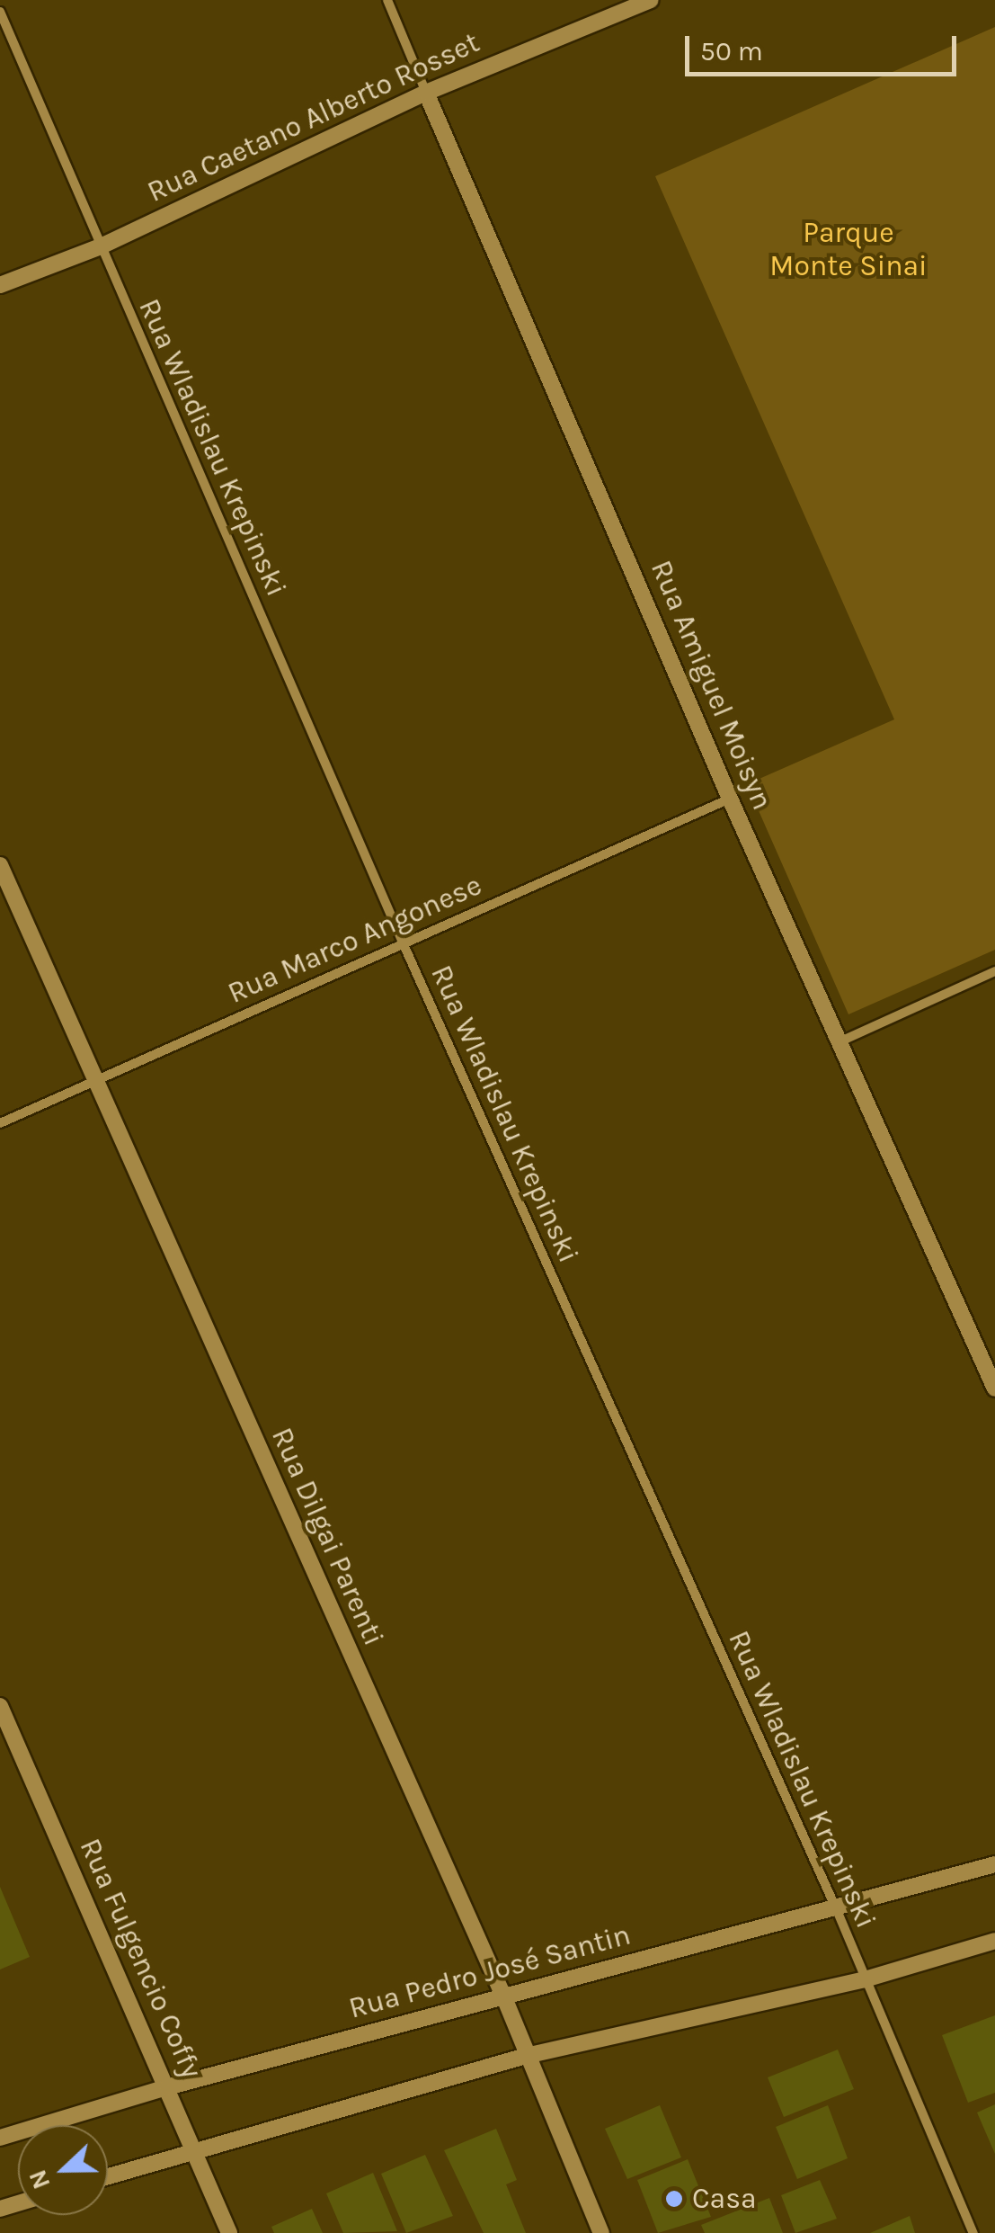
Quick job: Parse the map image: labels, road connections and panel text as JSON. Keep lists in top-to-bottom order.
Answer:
{
  "streets": {
    "street": [
      "Rua Caetano Alberto Rosset",
      "Rua Wladislau Krepinski",
      "Rua Amiguel Moisyn",
      "Rua Marco Angonese",
      "Rua Dilgai Parenti",
      "Rua Fulgencio Coffy",
      "Rua Pedro José Santin"
    ]
  },
  "crossings": [
    ["Rua Caetano Alberto Rosset", "Rua Wladislau Krepinski"],
    ["Rua Caetano Alberto Rosset", "Rua Amiguel Moisyn"],
    ["Rua Wladislau Krepinski", "Rua Marco Angonese"],
    ["Rua Wladislau Krepinski", "Rua Pedro José Santin"],
    ["Rua Amiguel Moisyn", "Rua Marco Angonese"],
    ["Rua Marco Angonese", "Rua Dilgai Parenti"],
    ["Rua Dilgai Parenti", "Rua Pedro José Santin"],
    ["Rua Fulgencio Coffy", "Rua Pedro José Santin"]
  ],
  "parks": ["Parque Monte Sinai"],
  "places": ["Casa"],
  "scale_bar": "50 m",
  "north": "left"
}
